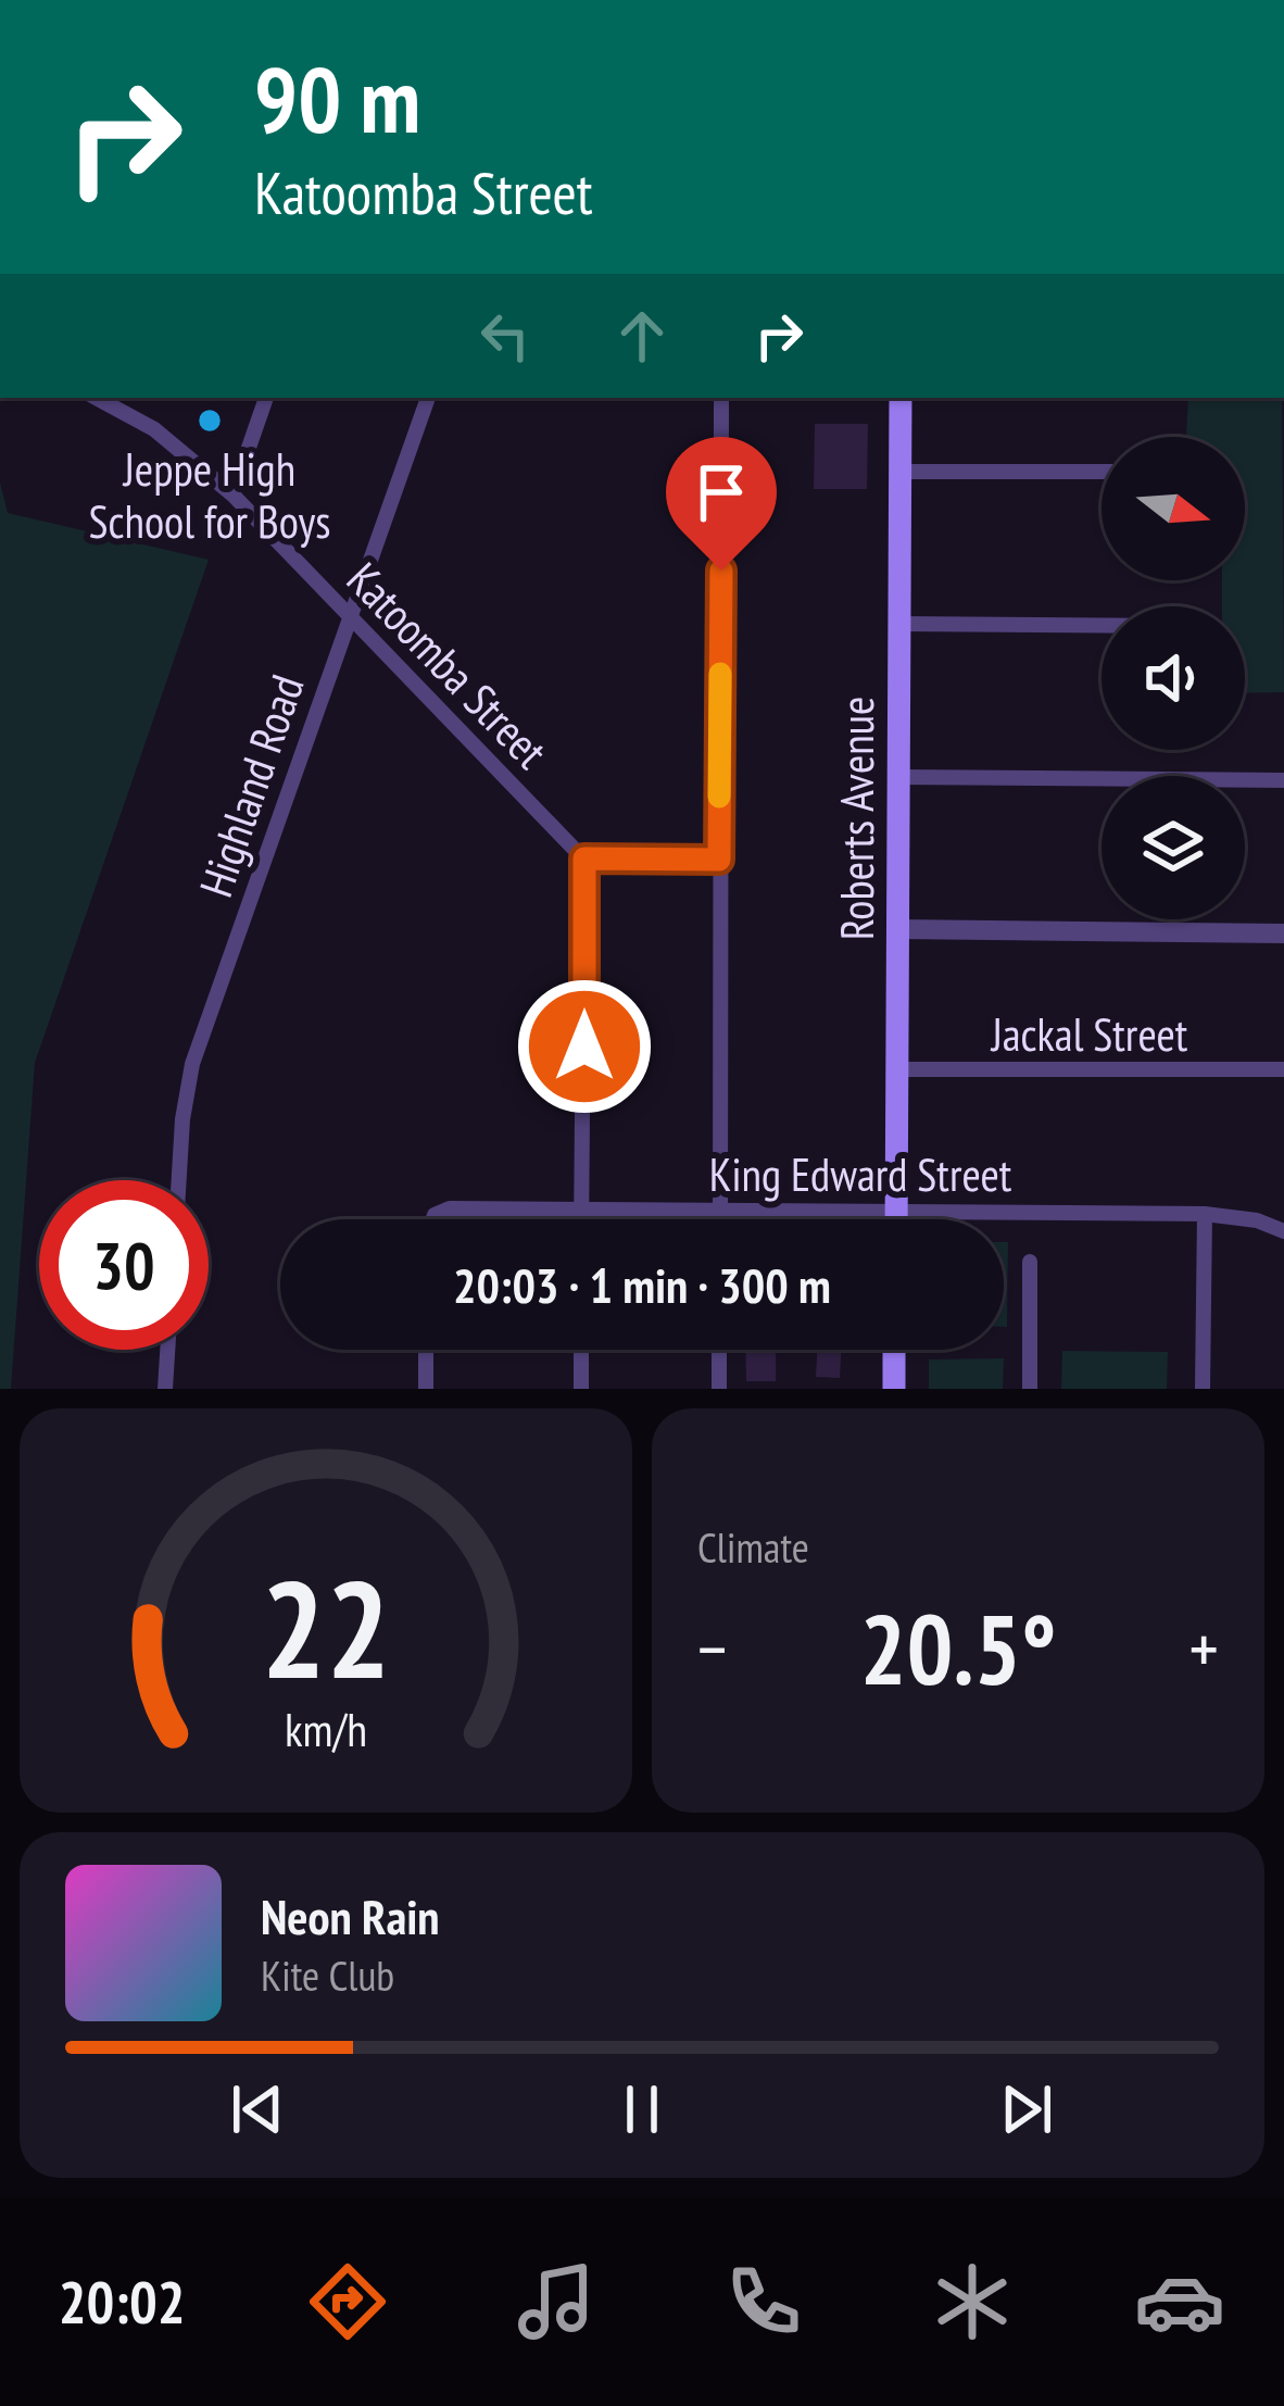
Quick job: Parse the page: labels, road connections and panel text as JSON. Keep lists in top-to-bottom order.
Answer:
{
  "streets": {
    "main road": ["Roberts Avenue"],
    "street": [
      "Katoomba Street",
      "Highland Road",
      "Jackal Street",
      "King Edward Street"
    ]
  },
  "crossings": [
    ["Katoomba Street", "Highland Road"],
    ["Roberts Avenue", "Jackal Street"],
    ["Roberts Avenue", "King Edward Street"]
  ],
  "places": ["Jeppe High School for Boys"],
  "north": "right",
  "page": {
    "turn": ["90 m", "Katoomba Street"],
    "limit": "30",
    "trip": "20:03 · 1 min · 300 m",
    "tile": "Climate",
    "heat": ["−", "20.5°", "+"],
    "song": ["Neon Rain", "Kite Club"],
    "tabs": "20:02",
    "gauge": ["22", "km/h"]
  }
}
